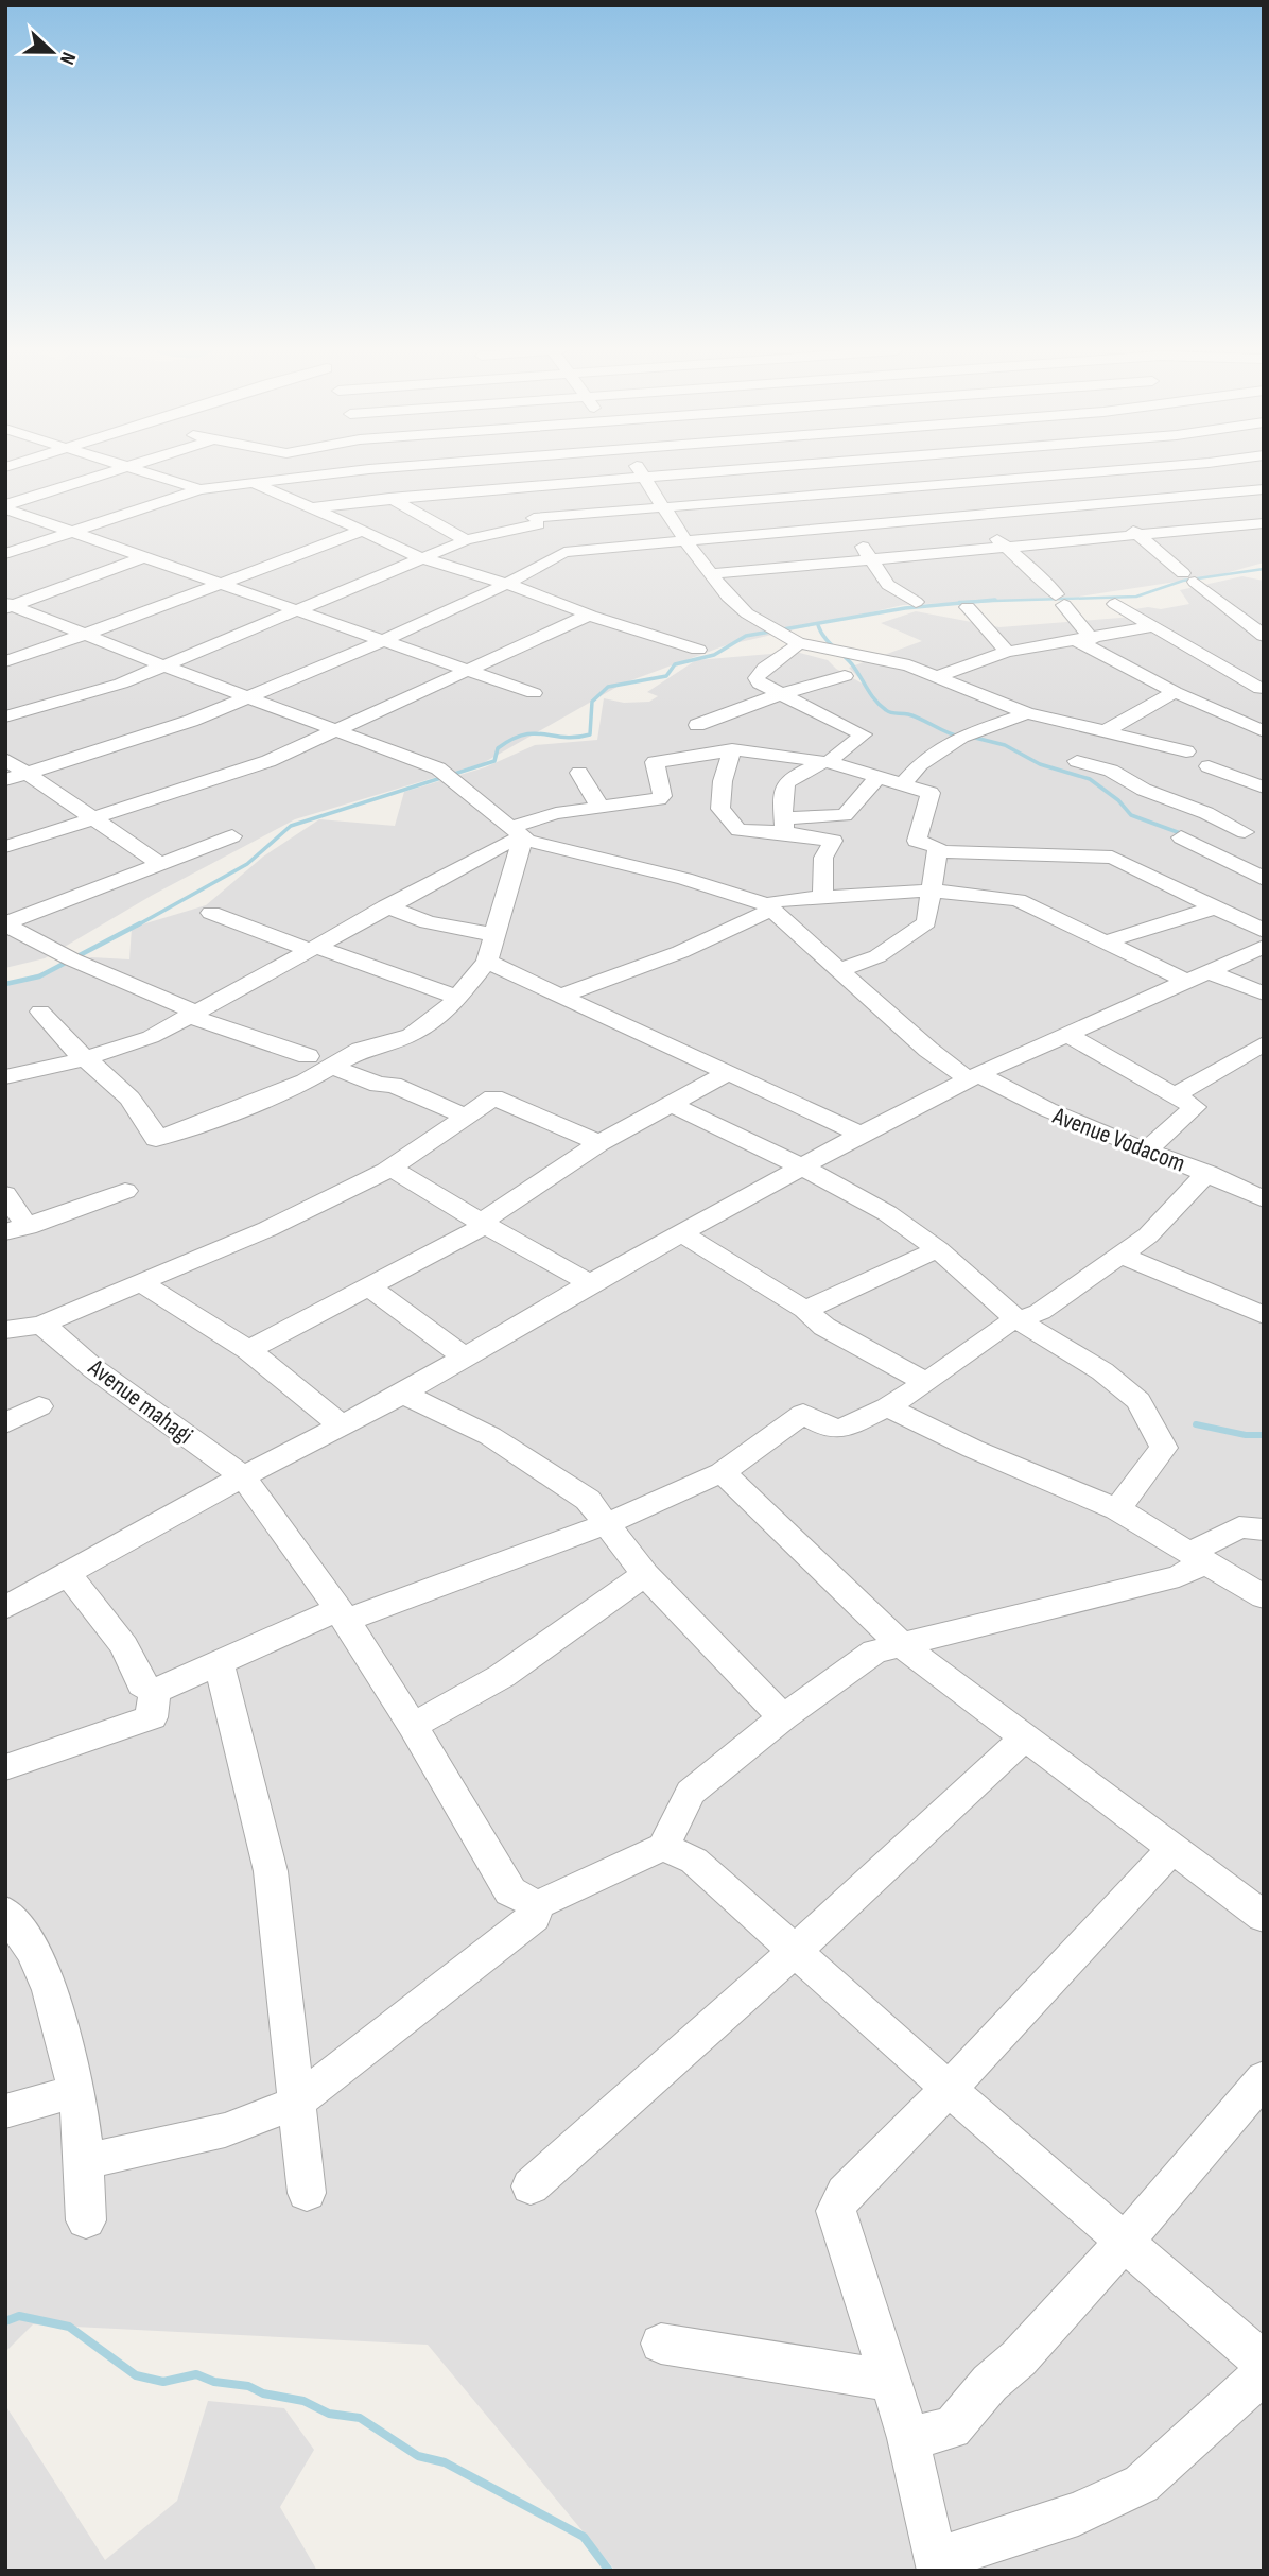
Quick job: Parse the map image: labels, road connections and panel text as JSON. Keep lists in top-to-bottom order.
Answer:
{
  "streets": {
    "street": ["Avenue Vodacom", "Avenue mahagi"]
  },
  "north": "right"
}
